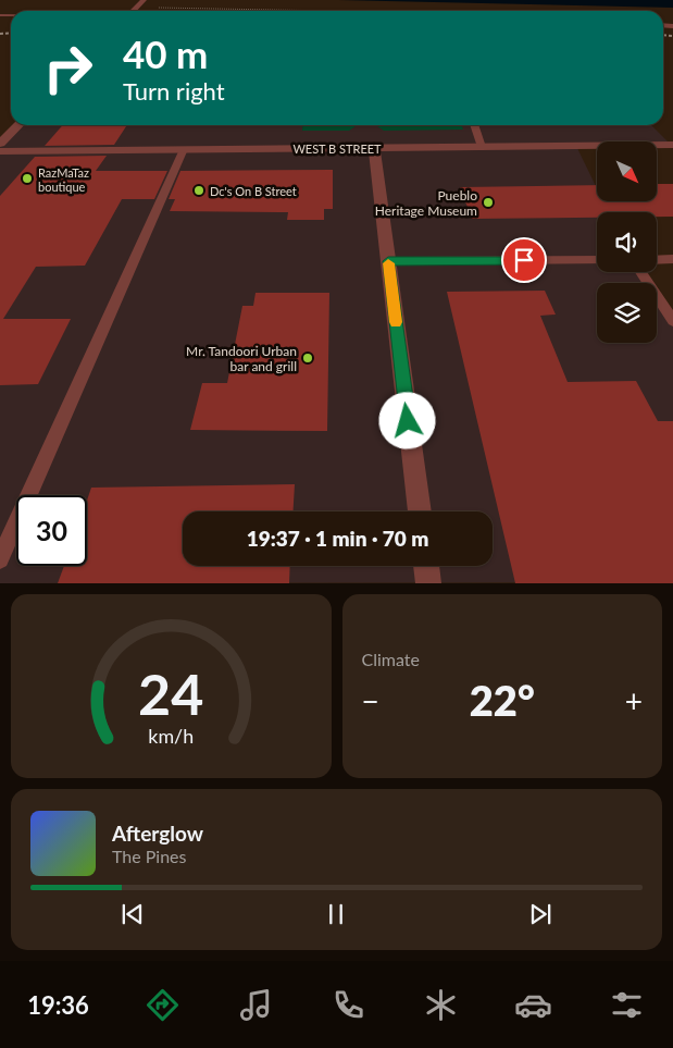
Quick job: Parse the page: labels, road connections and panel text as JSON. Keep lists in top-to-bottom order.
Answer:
{
  "streets": {
    "street": ["WEST B STREET"]
  },
  "places": [
    "RazMaTaz boutique",
    "Dc's On B Street",
    "Pueblo Heritage Museum",
    "Mr. Tandoori Urban bar and grill"
  ],
  "north": "bottom right",
  "page": {
    "turn": ["40 m", "Turn right"],
    "limit": "30",
    "trip": "19:37 · 1 min · 70 m",
    "tile": "Climate",
    "heat": ["−", "22°", "+"],
    "song": ["Afterglow", "The Pines"],
    "tabs": "19:36",
    "gauge": ["24", "km/h"]
  }
}
